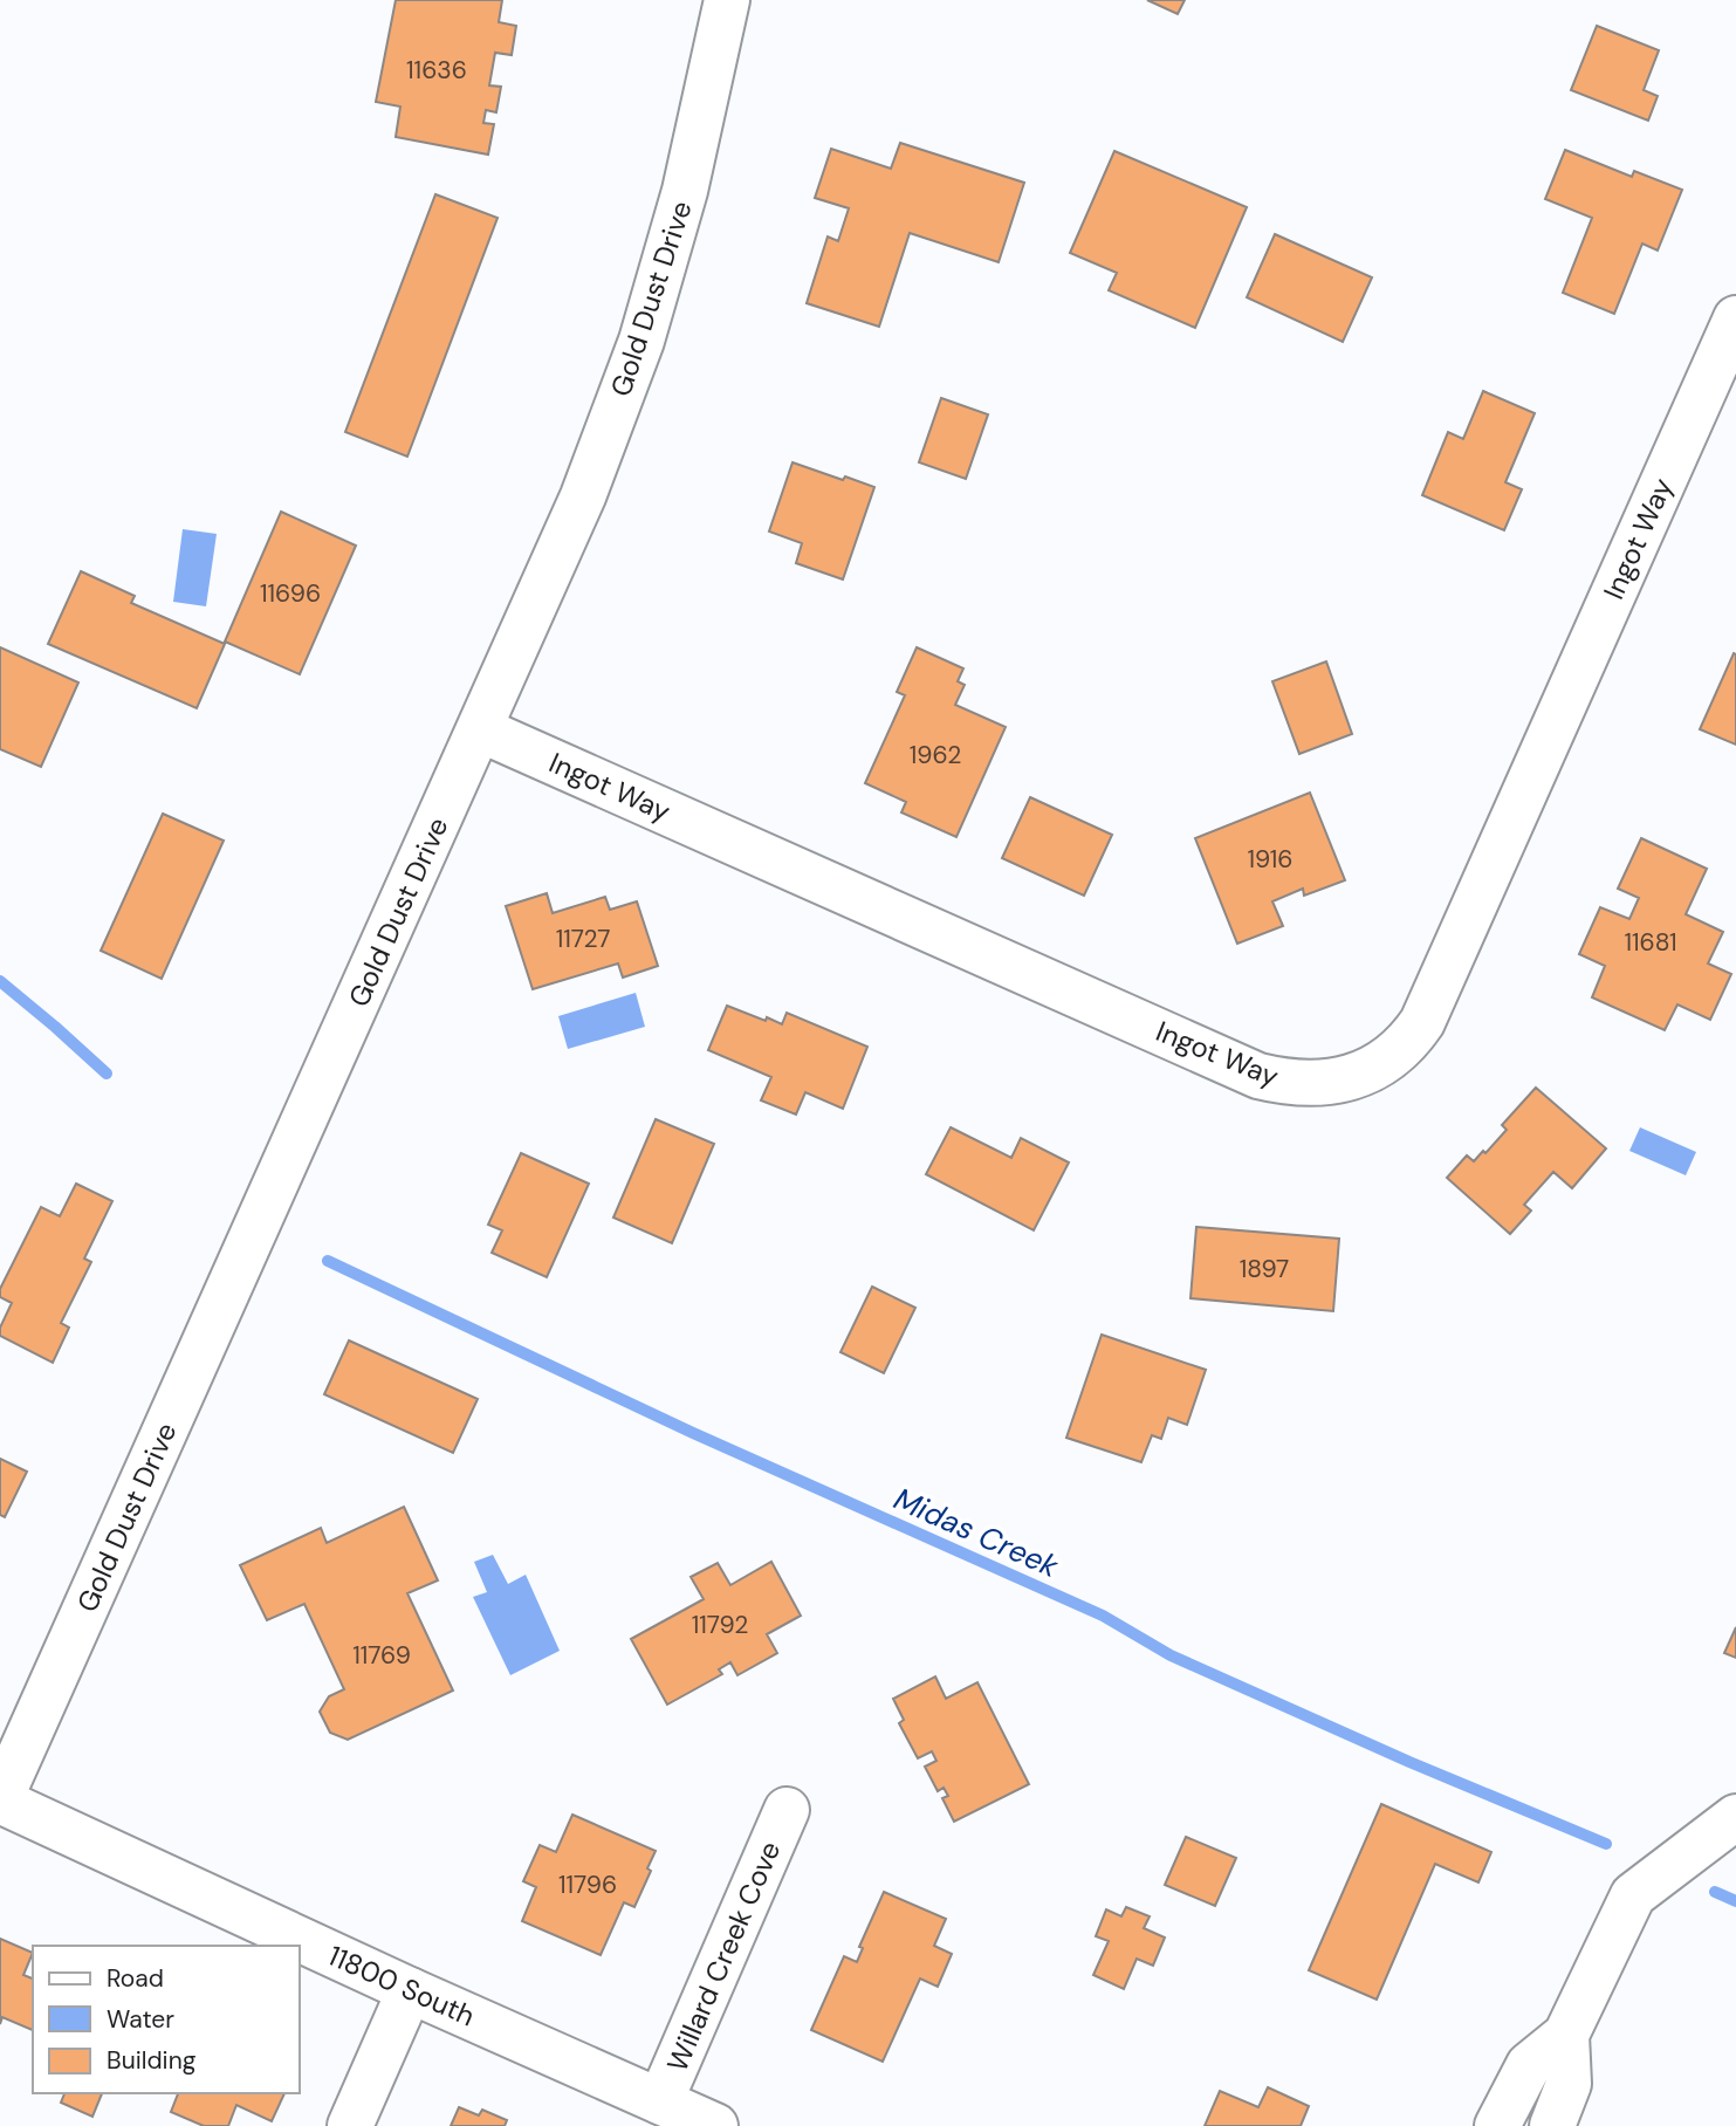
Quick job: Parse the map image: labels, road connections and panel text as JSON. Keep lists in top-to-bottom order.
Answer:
{
  "streets": {
    "street": [
      "Gold Dust Drive",
      "Ingot Way",
      "Willard Creek Cove",
      "11800 South"
    ]
  },
  "crossings": [
    ["Gold Dust Drive", "Ingot Way"],
    ["Gold Dust Drive", "11800 South"],
    ["Willard Creek Cove", "11800 South"]
  ],
  "water": ["Midas Creek"],
  "house_numbers": [
    "11636",
    "11696",
    "1962",
    "1916",
    "11727",
    "11681",
    "1897",
    "11792",
    "11769",
    "11796"
  ],
  "legend": ["Road", "Water", "Building"]
}
